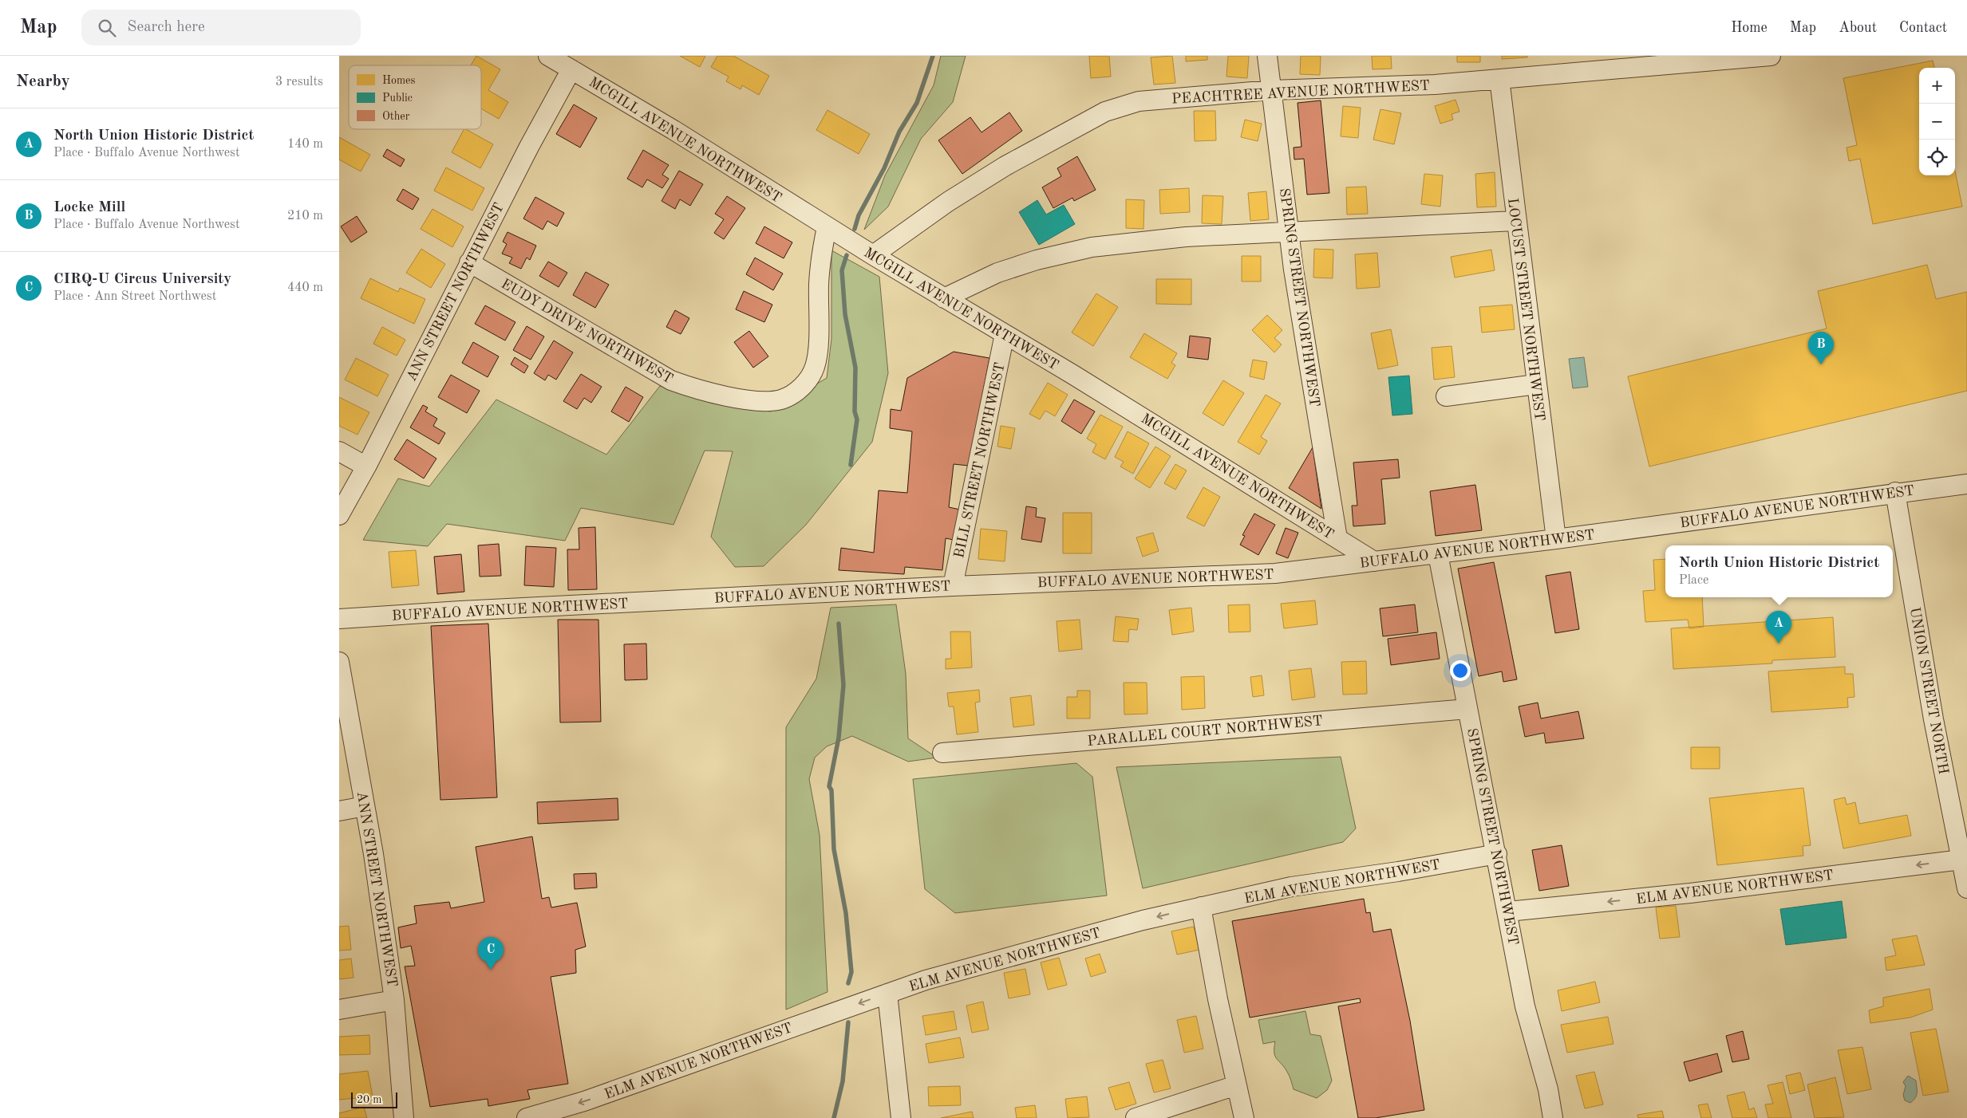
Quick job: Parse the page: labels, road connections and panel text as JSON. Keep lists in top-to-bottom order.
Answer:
{
  "streets": {
    "street": [
      "PEACHTREE AVENUE NORTHWEST",
      "MCGILL AVENUE NORTHWEST",
      "ANN STREET NORTHWEST",
      "SPRING STREET NORTHWEST",
      "LOCUST STREET NORTHWEST",
      "EUDY DRIVE NORTHWEST",
      "BILL STREET NORTHWEST",
      "BUFFALO AVENUE NORTHWEST",
      "UNION STREET NORTH",
      "PARALLEL COURT NORTHWEST",
      "ELM AVENUE NORTHWEST"
    ]
  },
  "crossings": [
    ["PEACHTREE AVENUE NORTHWEST", "MCGILL AVENUE NORTHWEST"],
    ["PEACHTREE AVENUE NORTHWEST", "SPRING STREET NORTHWEST"],
    ["PEACHTREE AVENUE NORTHWEST", "LOCUST STREET NORTHWEST"],
    ["MCGILL AVENUE NORTHWEST", "ANN STREET NORTHWEST"],
    ["MCGILL AVENUE NORTHWEST", "SPRING STREET NORTHWEST"],
    ["MCGILL AVENUE NORTHWEST", "EUDY DRIVE NORTHWEST"],
    ["MCGILL AVENUE NORTHWEST", "BILL STREET NORTHWEST"],
    ["MCGILL AVENUE NORTHWEST", "BUFFALO AVENUE NORTHWEST"],
    ["ANN STREET NORTHWEST", "EUDY DRIVE NORTHWEST"],
    ["SPRING STREET NORTHWEST", "BUFFALO AVENUE NORTHWEST"],
    ["SPRING STREET NORTHWEST", "PARALLEL COURT NORTHWEST"],
    ["SPRING STREET NORTHWEST", "ELM AVENUE NORTHWEST"],
    ["LOCUST STREET NORTHWEST", "BUFFALO AVENUE NORTHWEST"],
    ["BILL STREET NORTHWEST", "BUFFALO AVENUE NORTHWEST"],
    ["BUFFALO AVENUE NORTHWEST", "UNION STREET NORTH"],
    ["UNION STREET NORTH", "ELM AVENUE NORTHWEST"]
  ],
  "one_way": ["ELM AVENUE NORTHWEST"],
  "legend": ["Homes", "Public", "Other"],
  "scale_bar": "20 m",
  "page": {
    "header": "Map",
    "search": "Search here",
    "nav": [
      "Home",
      "Map",
      "About",
      "Contact"
    ],
    "heading": ["Nearby", "3 results"],
    "map_buttons": ["+", "−"],
    "list": [
      {
        "mark": "A",
        "name": "North Union Historic District",
        "note": "Place · Buffalo Avenue Northwest",
        "value": "140 m"
      },
      {
        "mark": "B",
        "name": "Locke Mill",
        "note": "Place · Buffalo Avenue Northwest",
        "value": "210 m"
      },
      {
        "mark": "C",
        "name": "CIRQ-U Circus University",
        "note": "Place · Ann Street Northwest",
        "value": "440 m"
      }
    ],
    "pins": ["B", "A", "C"],
    "popup": ["North Union Historic District", "Place"],
    "scale": "20 m"
  }
}
